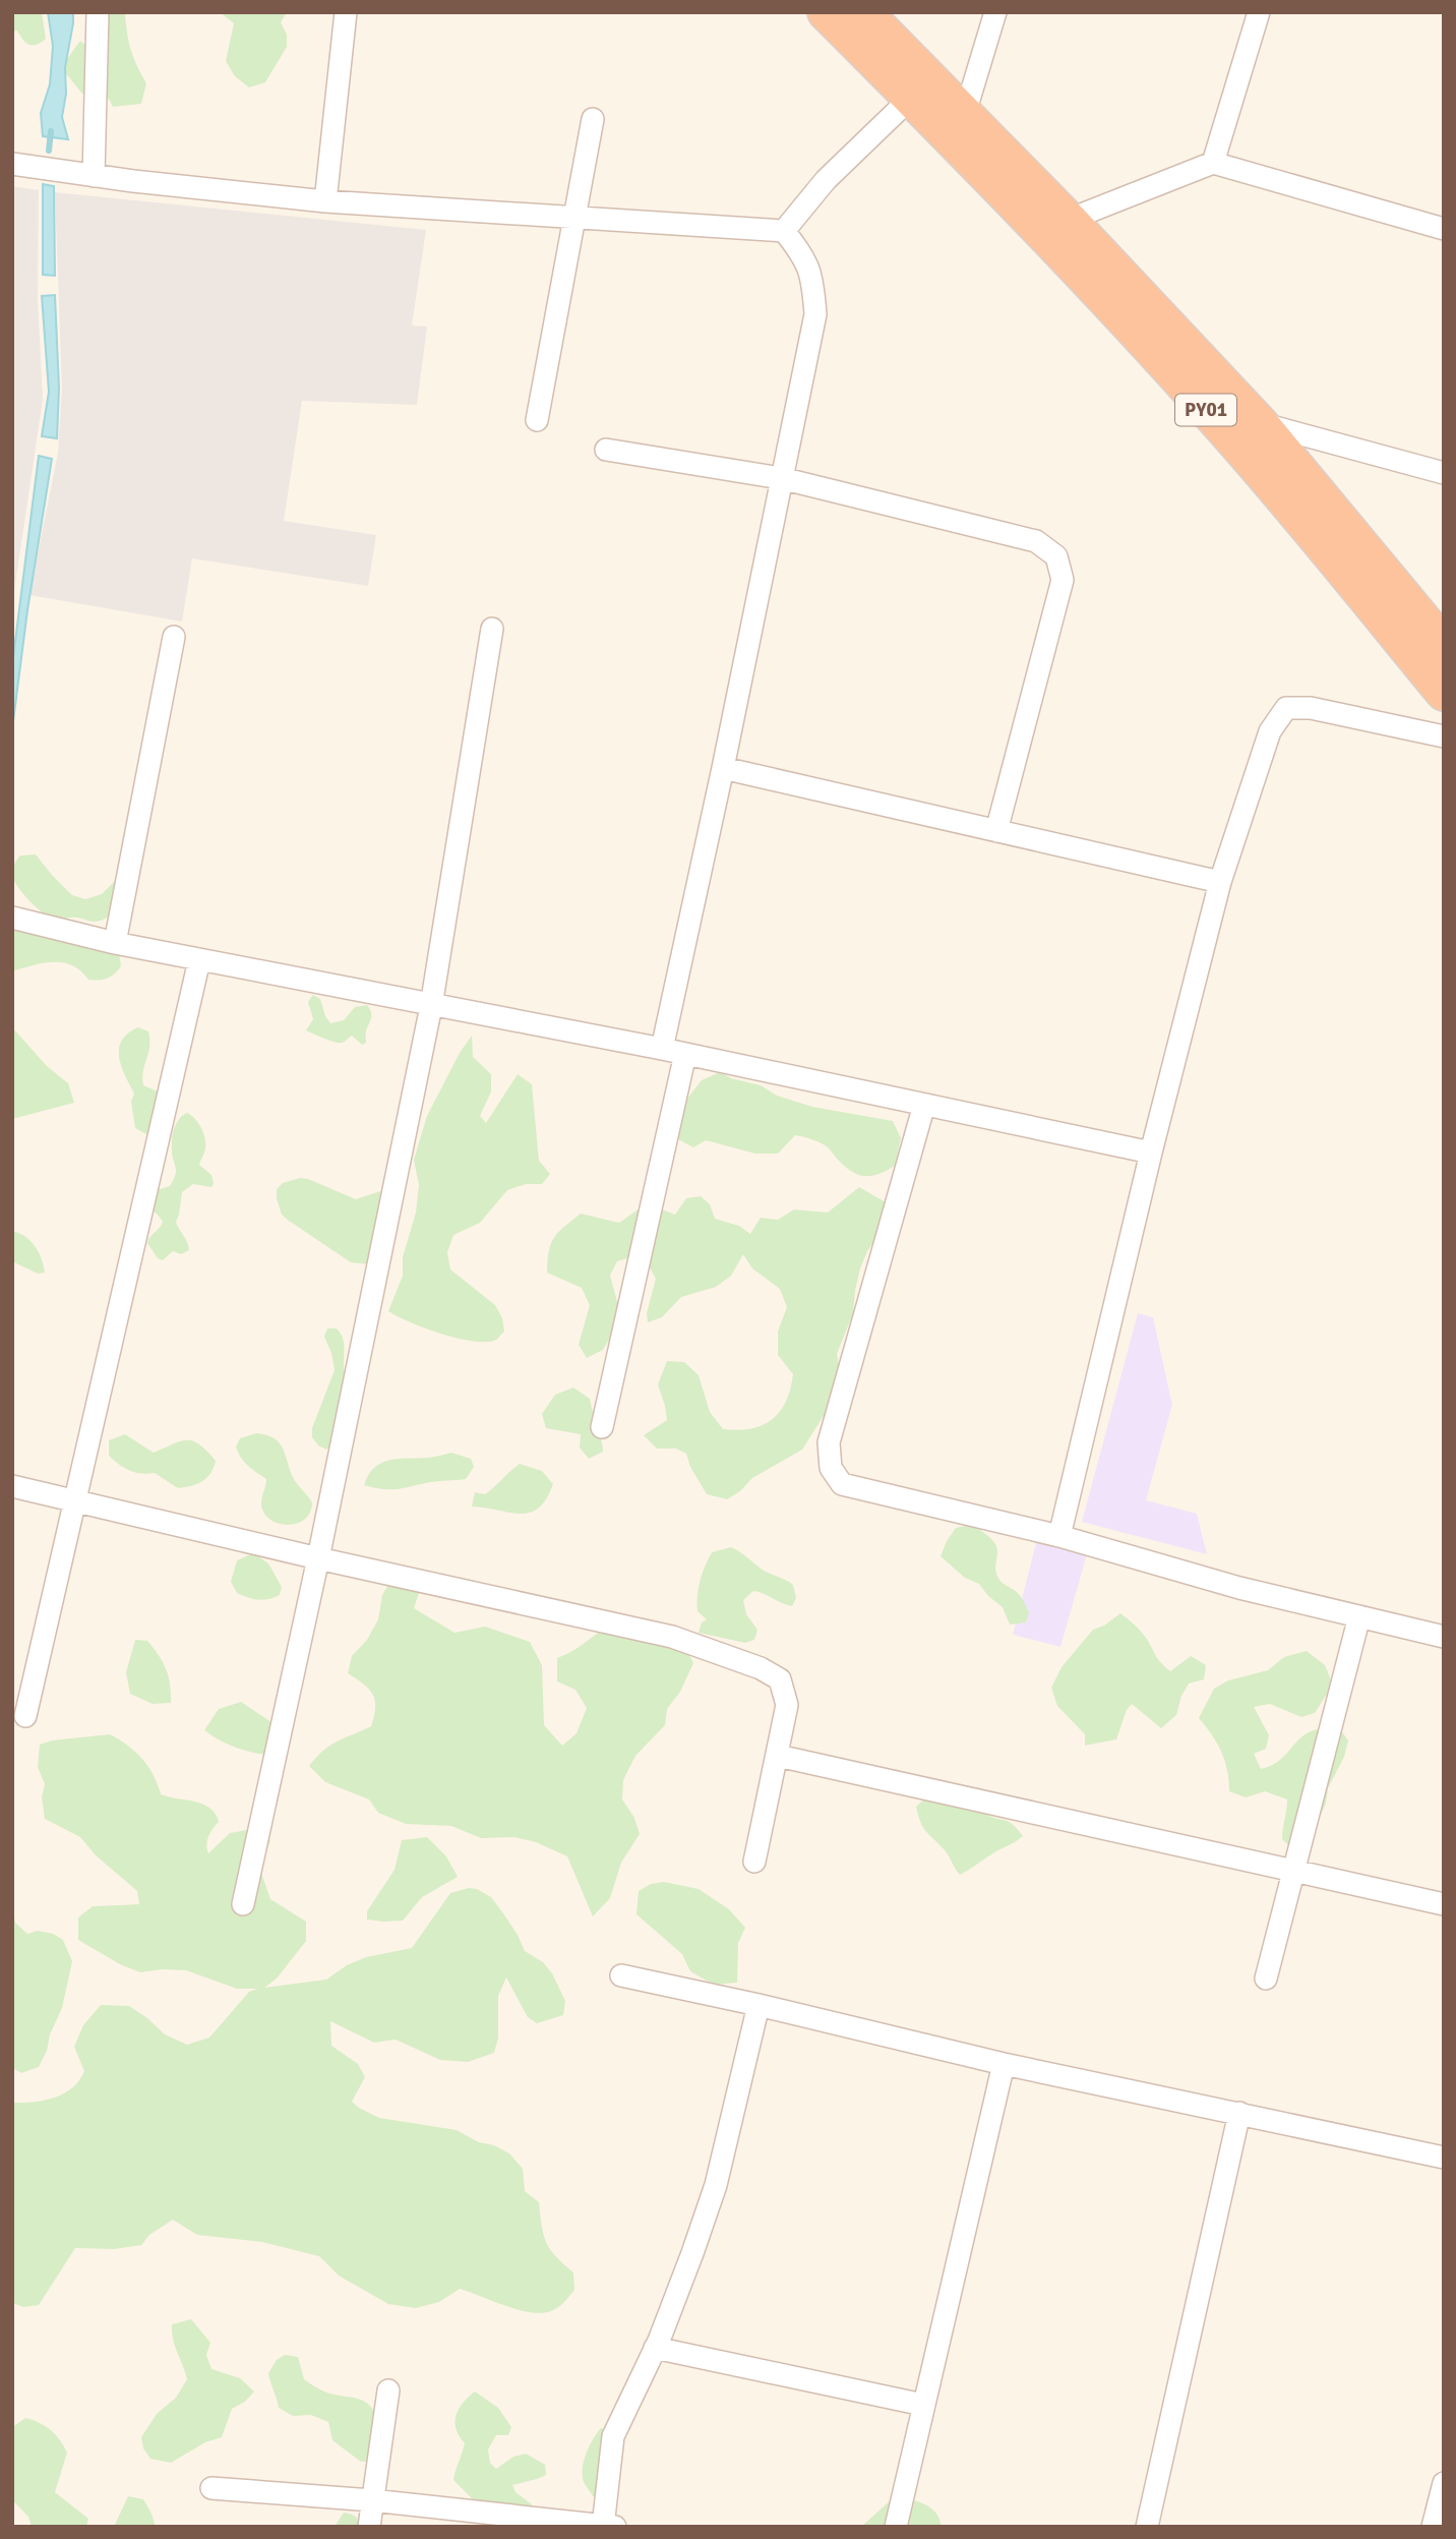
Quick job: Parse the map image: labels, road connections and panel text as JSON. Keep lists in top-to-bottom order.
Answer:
{
  "streets": {
    "highway": ["PY01"]
  }
}
